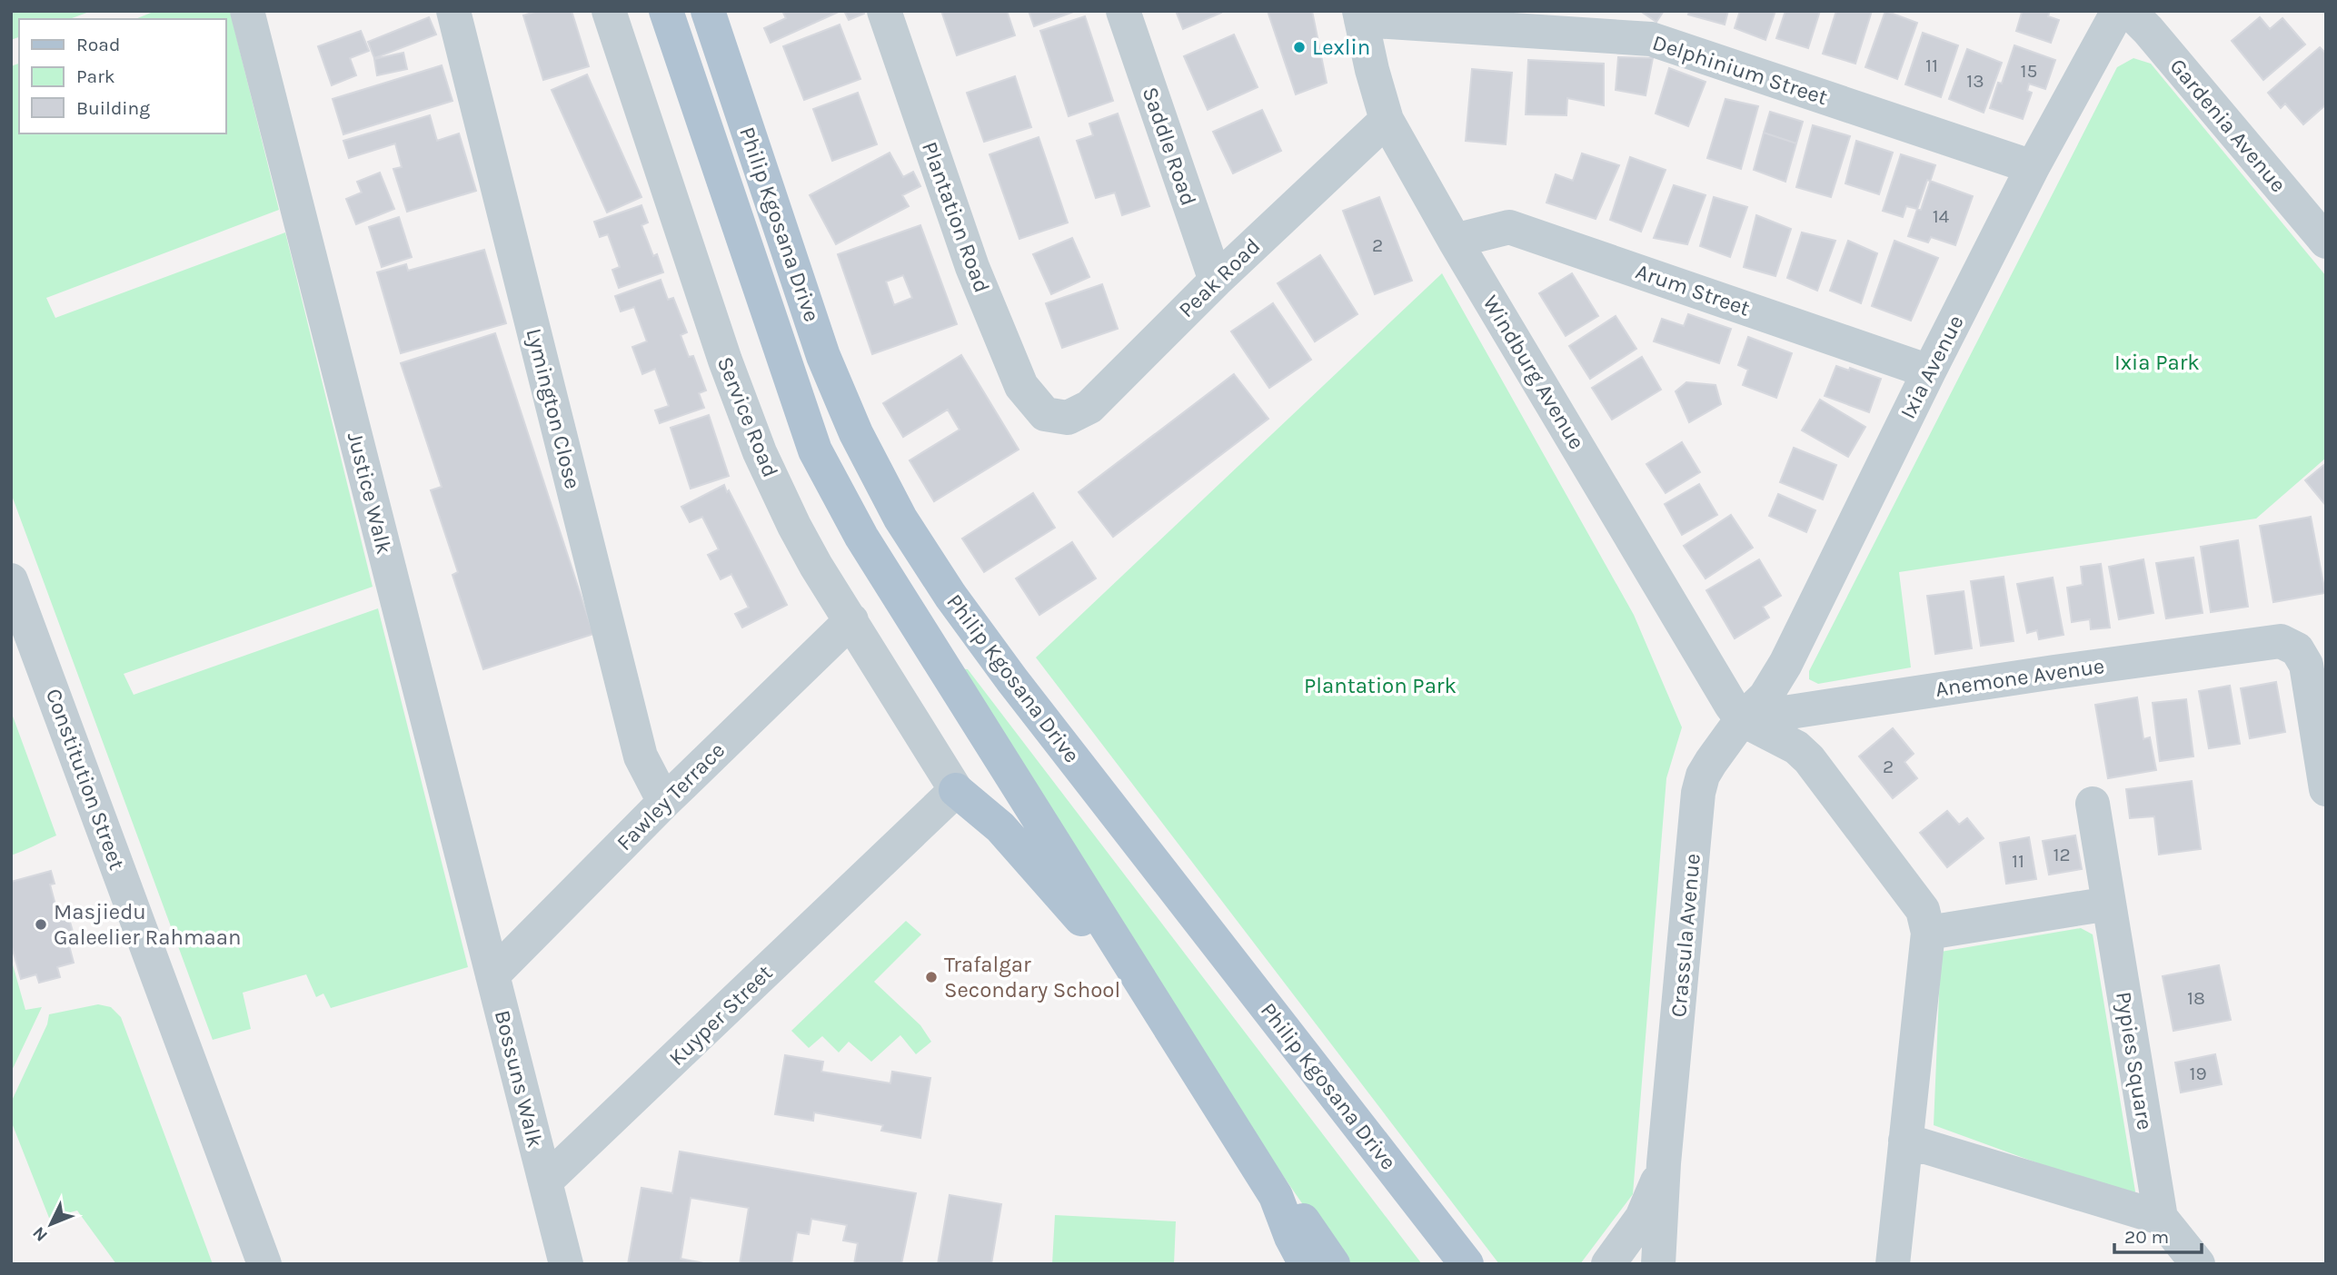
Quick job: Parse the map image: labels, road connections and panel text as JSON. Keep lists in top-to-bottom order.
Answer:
{
  "streets": {
    "main road": ["Philip Kgosana Drive"],
    "street": [
      "Delphinium Street",
      "Gardenia Avenue",
      "Saddle Road",
      "Plantation Road",
      "Peak Road",
      "Arum Street",
      "Ixia Avenue",
      "Windburg Avenue",
      "Lymington Close",
      "Service Road",
      "Justice Walk",
      "Anemone Avenue",
      "Constitution Street",
      "Fawley Terrace",
      "Crassula Avenue",
      "Kuyper Street",
      "Pypies Square",
      "Bossuns Walk"
    ]
  },
  "crossings": [
    ["Delphinium Street", "Ixia Avenue"],
    ["Delphinium Street", "Windburg Avenue"],
    ["Saddle Road", "Peak Road"],
    ["Plantation Road", "Peak Road"],
    ["Peak Road", "Windburg Avenue"],
    ["Arum Street", "Ixia Avenue"],
    ["Arum Street", "Windburg Avenue"],
    ["Ixia Avenue", "Windburg Avenue"],
    ["Ixia Avenue", "Anemone Avenue"],
    ["Ixia Avenue", "Crassula Avenue"],
    ["Windburg Avenue", "Anemone Avenue"],
    ["Windburg Avenue", "Crassula Avenue"],
    ["Lymington Close", "Fawley Terrace"],
    ["Service Road", "Fawley Terrace"],
    ["Service Road", "Kuyper Street"],
    ["Justice Walk", "Fawley Terrace"],
    ["Justice Walk", "Bossuns Walk"],
    ["Anemone Avenue", "Crassula Avenue"],
    ["Fawley Terrace", "Bossuns Walk"],
    ["Kuyper Street", "Bossuns Walk"]
  ],
  "parks": ["Ixia Park", "Plantation Park"],
  "places": ["Lexlin", "Masjiedu Galeelier Rahmaan", "Trafalgar Secondary School"],
  "house_numbers": [
    "11",
    "15",
    "13",
    "14",
    "2",
    "2",
    "12",
    "11",
    "18",
    "19"
  ],
  "legend": ["Road", "Park", "Building"],
  "scale_bar": "20 m",
  "north": "bottom left"
}
